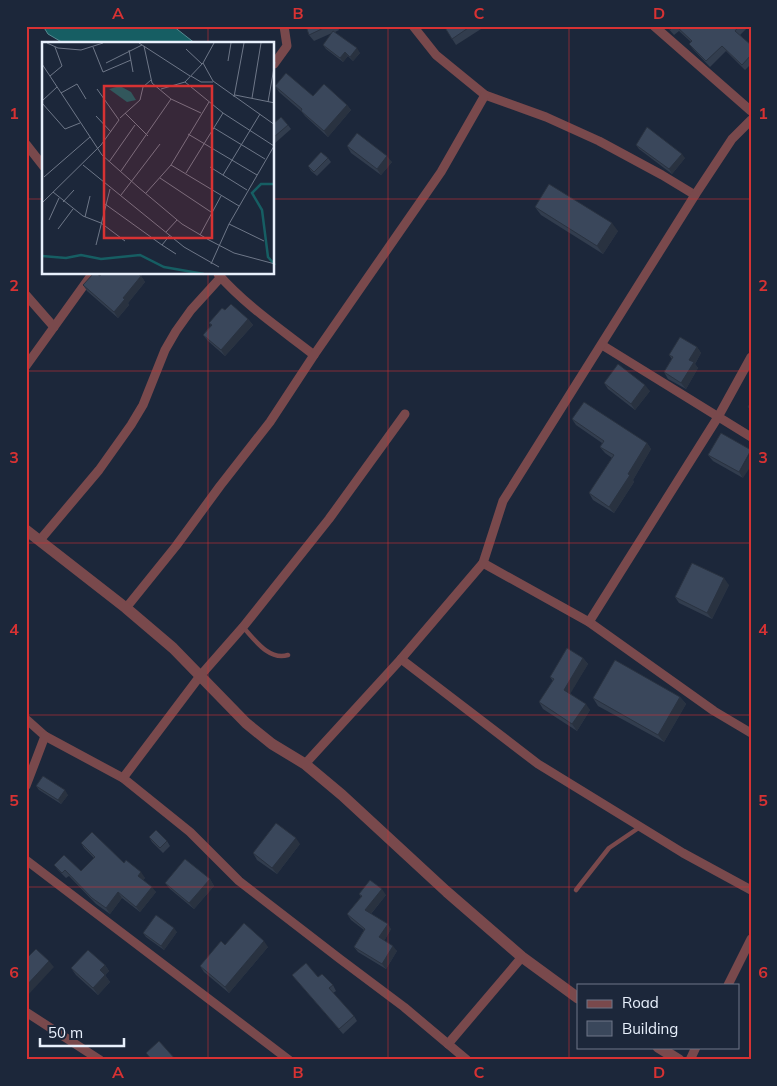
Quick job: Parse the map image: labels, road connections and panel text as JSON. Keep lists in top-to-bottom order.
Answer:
{
  "legend": ["Road", "Building"],
  "scale_bar": "50 m",
  "grid": {
    "columns": [
      "A",
      "B",
      "C",
      "D"
    ],
    "rows": [
      "1",
      "2",
      "3",
      "4",
      "5",
      "6"
    ]
  }
}
